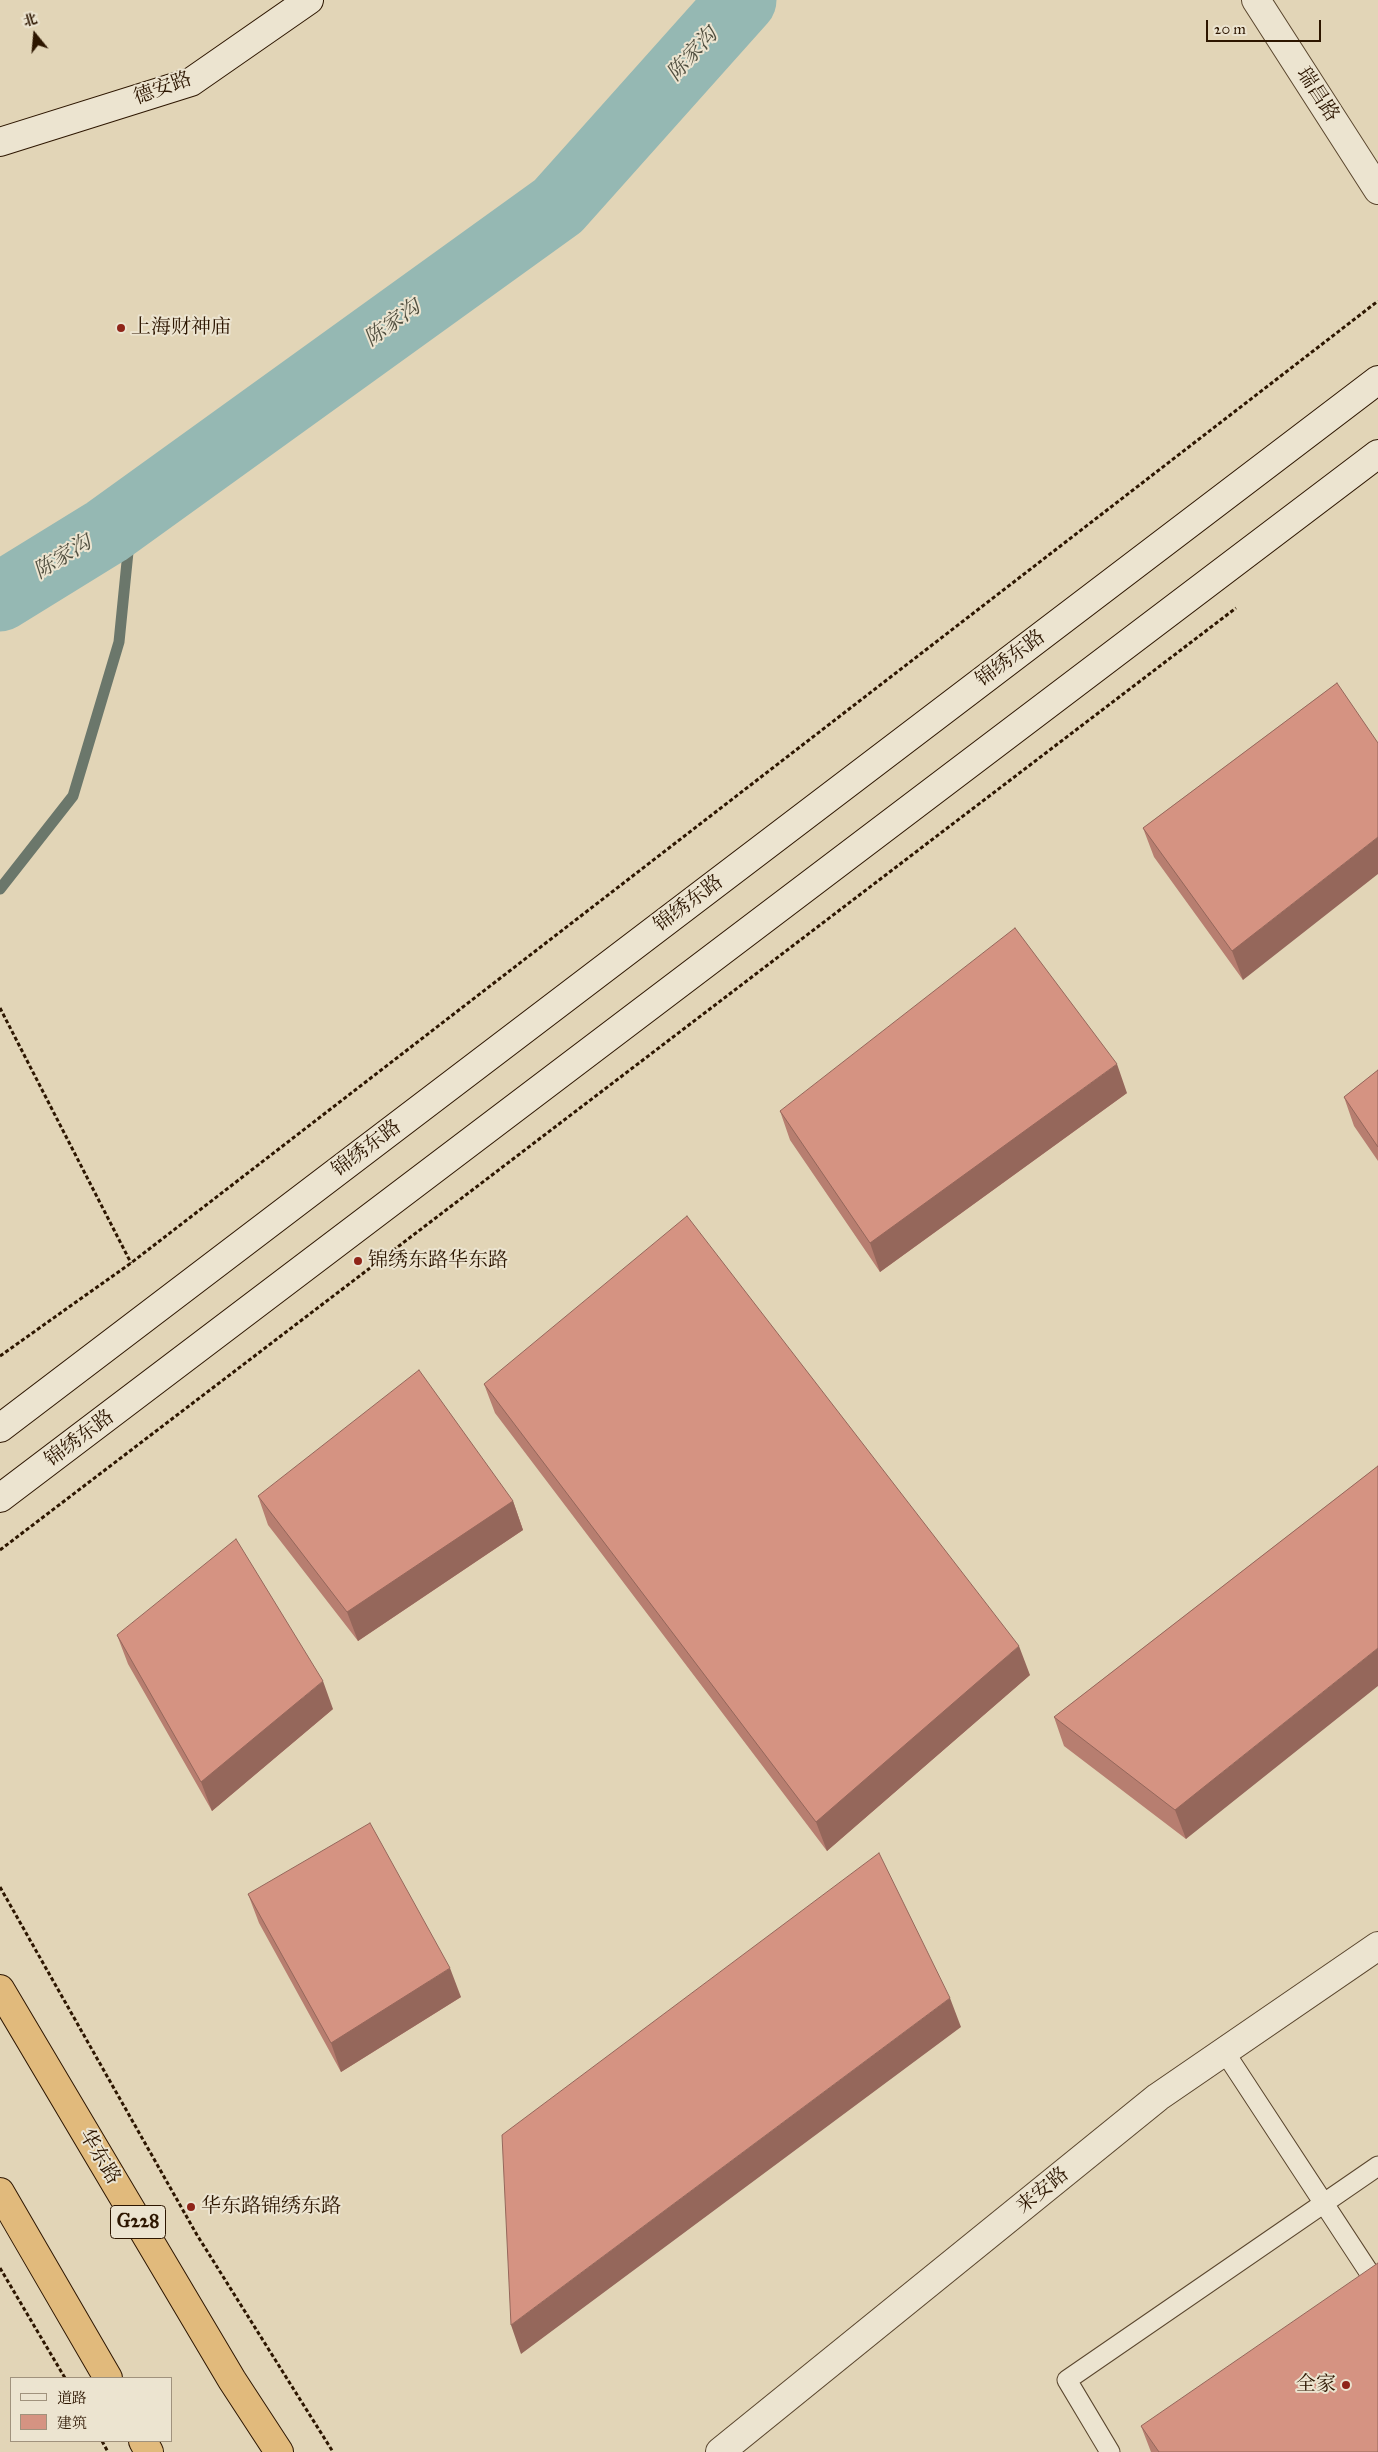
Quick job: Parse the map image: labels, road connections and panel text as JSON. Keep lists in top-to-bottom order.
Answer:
{
  "streets": {
    "highway": ["华东路", "G228"],
    "main road": [
      "德安路",
      "瑞昌路",
      "锦绣东路",
      "来安路"
    ]
  },
  "water": ["陈家沟"],
  "places": [
    "上海财神庙",
    "锦绣东路华东路",
    "华东路锦绣东路",
    "全家"
  ],
  "legend": ["道路", "建筑"],
  "scale_bar": "20 m",
  "north": "top"
}
